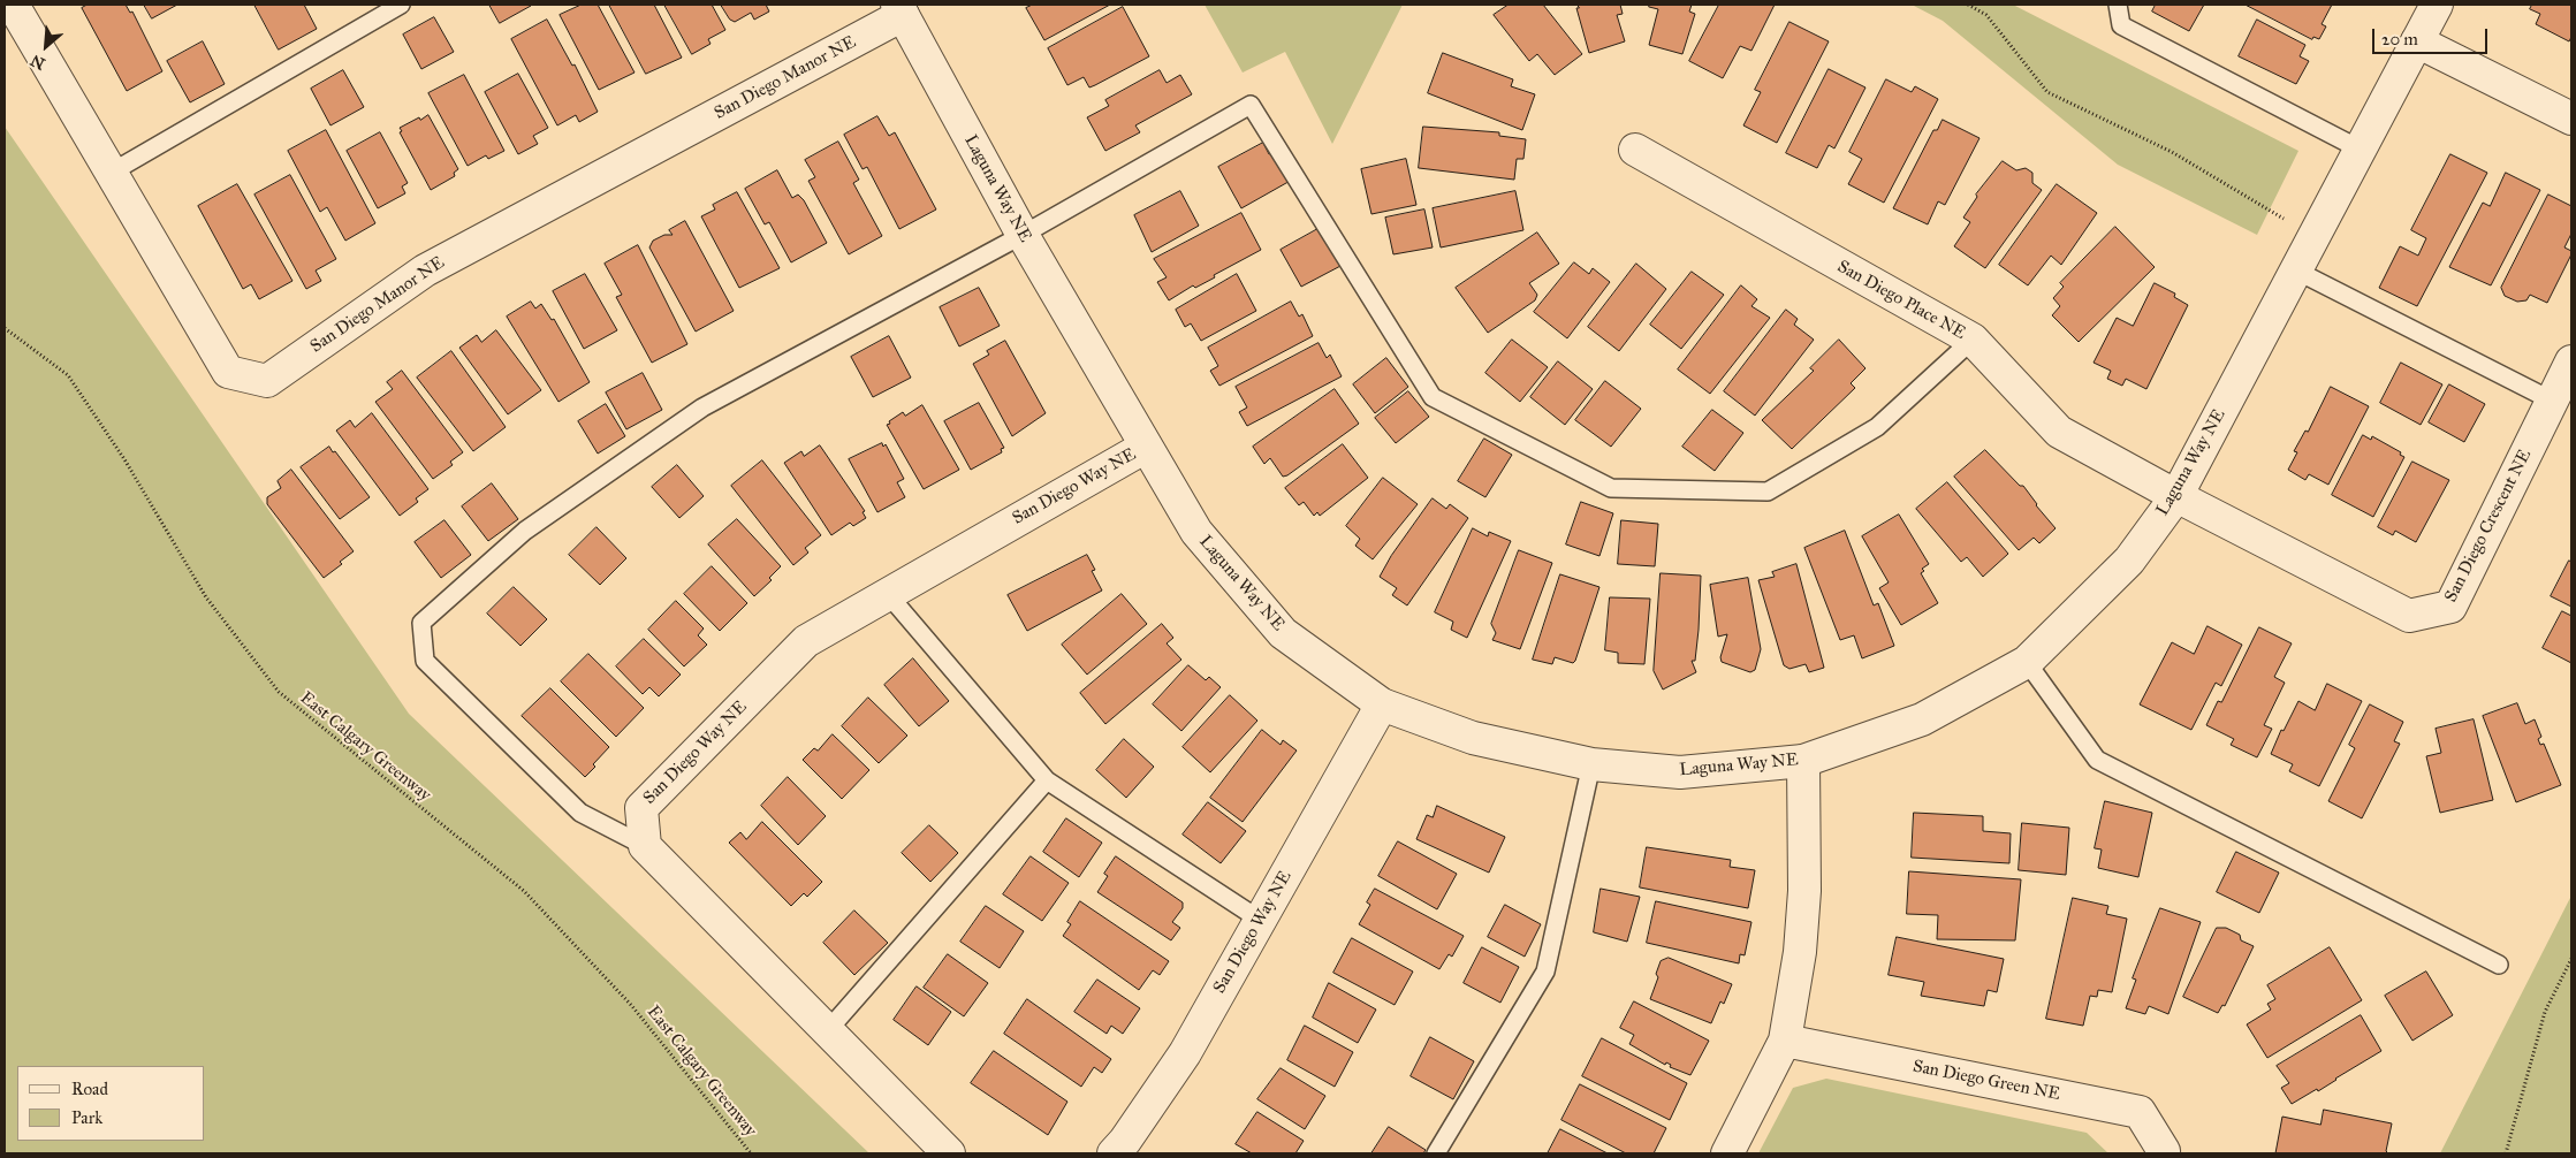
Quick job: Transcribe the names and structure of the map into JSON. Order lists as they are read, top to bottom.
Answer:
{
  "streets": {
    "street": [
      "San Diego Manor NE",
      "Laguna Way NE",
      "San Diego Place NE",
      "San Diego Way NE",
      "San Diego Crescent NE",
      "San Diego Green NE"
    ],
    "path": ["East Calgary Greenway"]
  },
  "crossings": [
    ["San Diego Manor NE", "Laguna Way NE"],
    ["Laguna Way NE", "San Diego Place NE"],
    ["Laguna Way NE", "San Diego Way NE"],
    ["Laguna Way NE", "San Diego Crescent NE"],
    ["San Diego Place NE", "San Diego Crescent NE"]
  ],
  "legend": ["Road", "Park"],
  "scale_bar": "20 m",
  "north": "bottom left"
}
